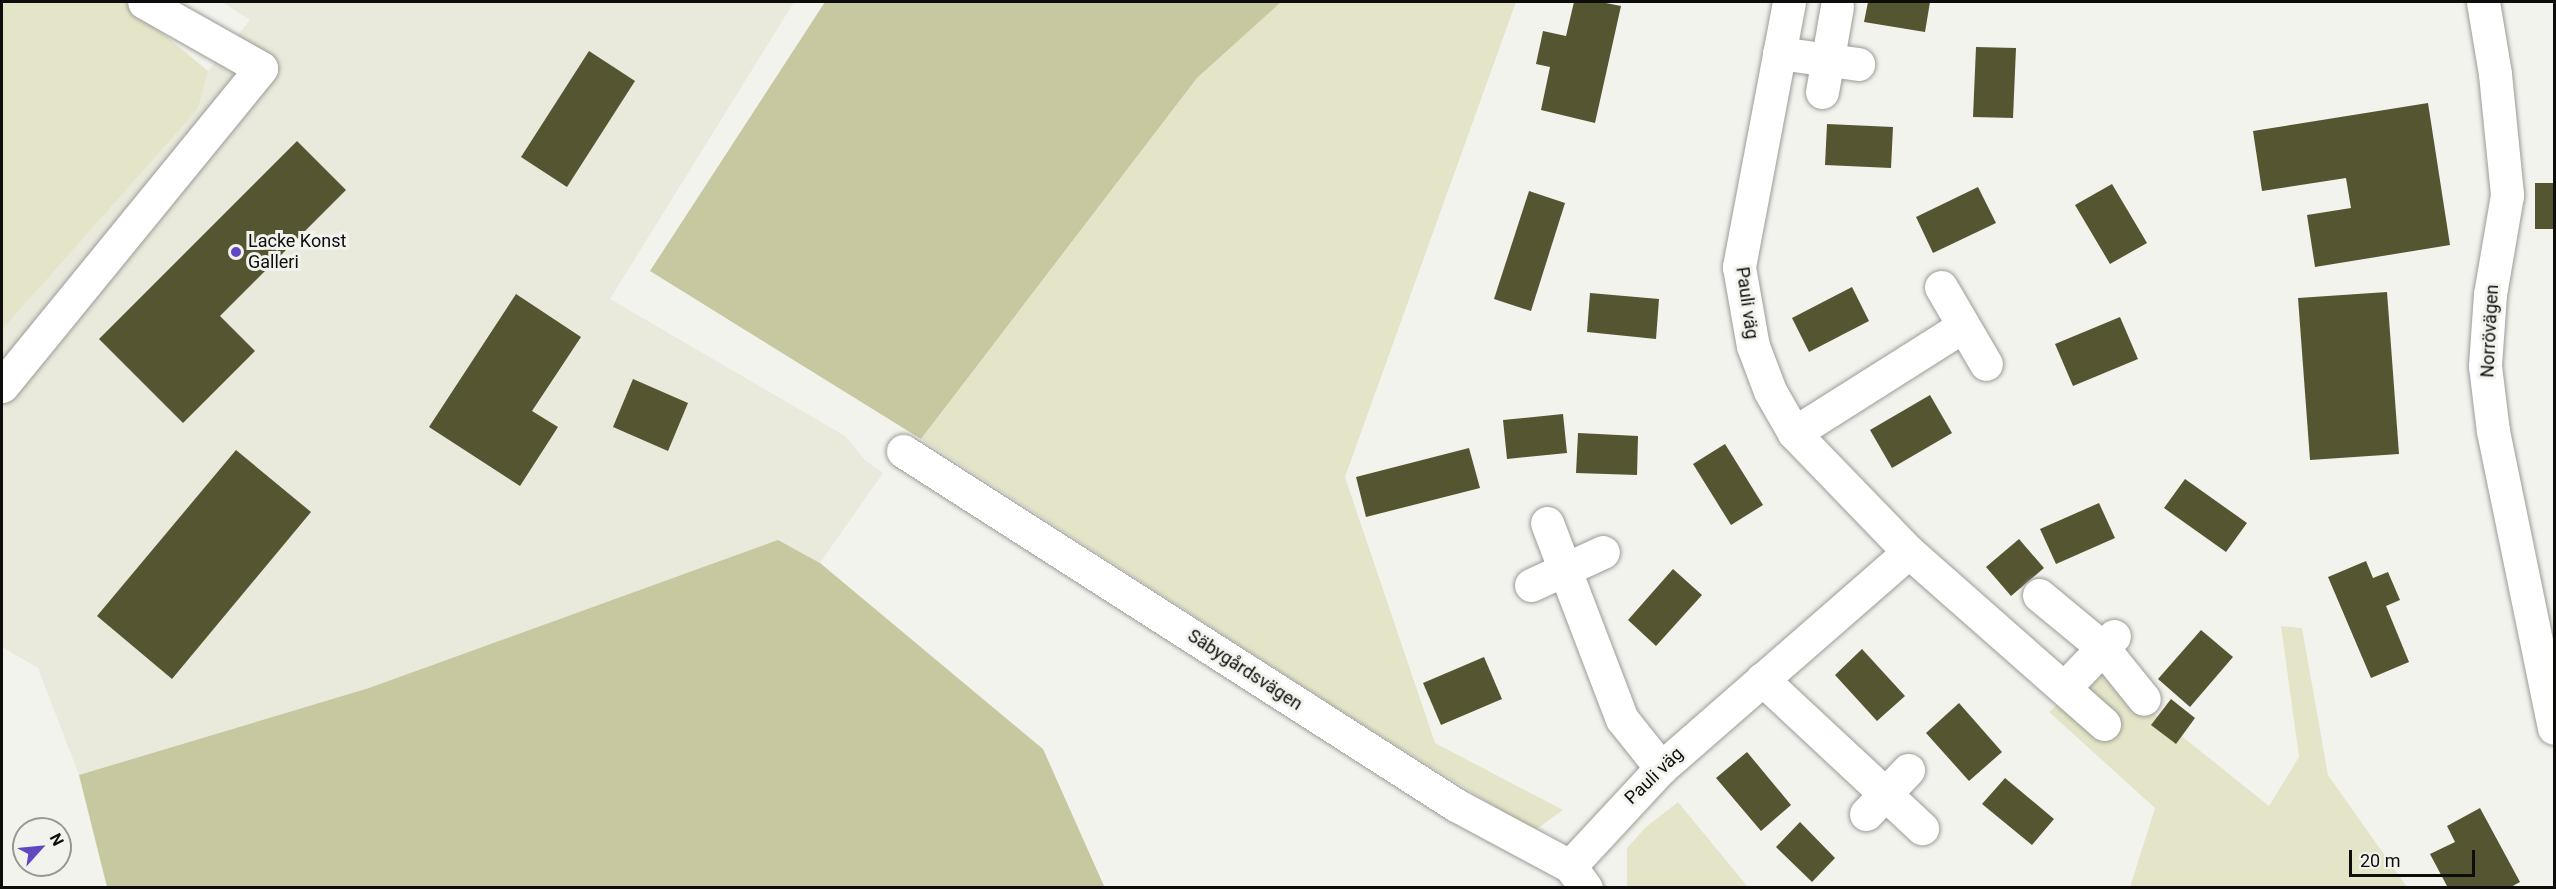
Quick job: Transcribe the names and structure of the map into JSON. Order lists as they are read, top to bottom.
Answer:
{
  "streets": {
    "street": ["Pauli väg", "Norrövägen", "Säbygårdsvägen"]
  },
  "crossings": [
    ["Pauli väg", "Säbygårdsvägen"]
  ],
  "places": ["Lacke Konst Galleri"],
  "scale_bar": "20 m",
  "north": "top right"
}
